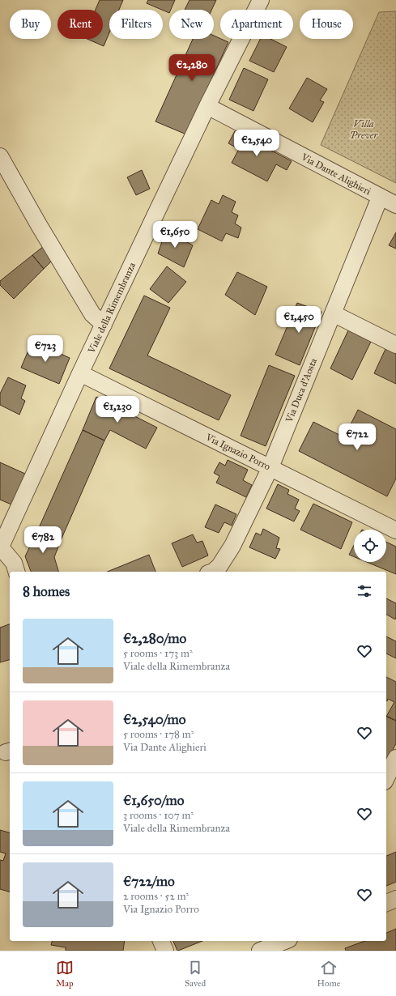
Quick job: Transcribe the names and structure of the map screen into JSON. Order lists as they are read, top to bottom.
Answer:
{
  "streets": {
    "street": [
      "Via Dante Alighieri",
      "Viale della Rimembranza",
      "Via Duca d'Aosta",
      "Via Ignazio Porro"
    ]
  },
  "crossings": [
    ["Via Dante Alighieri", "Viale della Rimembranza"],
    ["Via Dante Alighieri", "Via Duca d'Aosta"],
    ["Viale della Rimembranza", "Via Ignazio Porro"],
    ["Via Duca d'Aosta", "Via Ignazio Porro"]
  ],
  "parks": ["Villa Prever"],
  "page": {
    "chip": [
      "Buy",
      "Rent",
      "Filters",
      "New",
      "Apartment",
      "House"
    ],
    "price": [
      "€2,280",
      "€2,540",
      "€1,650",
      "€1,450",
      "€723",
      "€1,230",
      "€722",
      "€782"
    ],
    "heading": "8 homes",
    "list": [
      {
        "name": "€2,280/mo",
        "note": "5 rooms · 173 m² · Viale della Rimembranza"
      },
      {
        "name": "€2,540/mo",
        "note": "5 rooms · 178 m² · Via Dante Alighieri"
      },
      {
        "name": "€1,650/mo",
        "note": "3 rooms · 107 m² · Viale della Rimembranza"
      },
      {
        "name": "€722/mo",
        "note": "2 rooms · 52 m² · Via Ignazio Porro"
      }
    ],
    "tabs": ["Map", "Saved", "Home"]
  }
}
